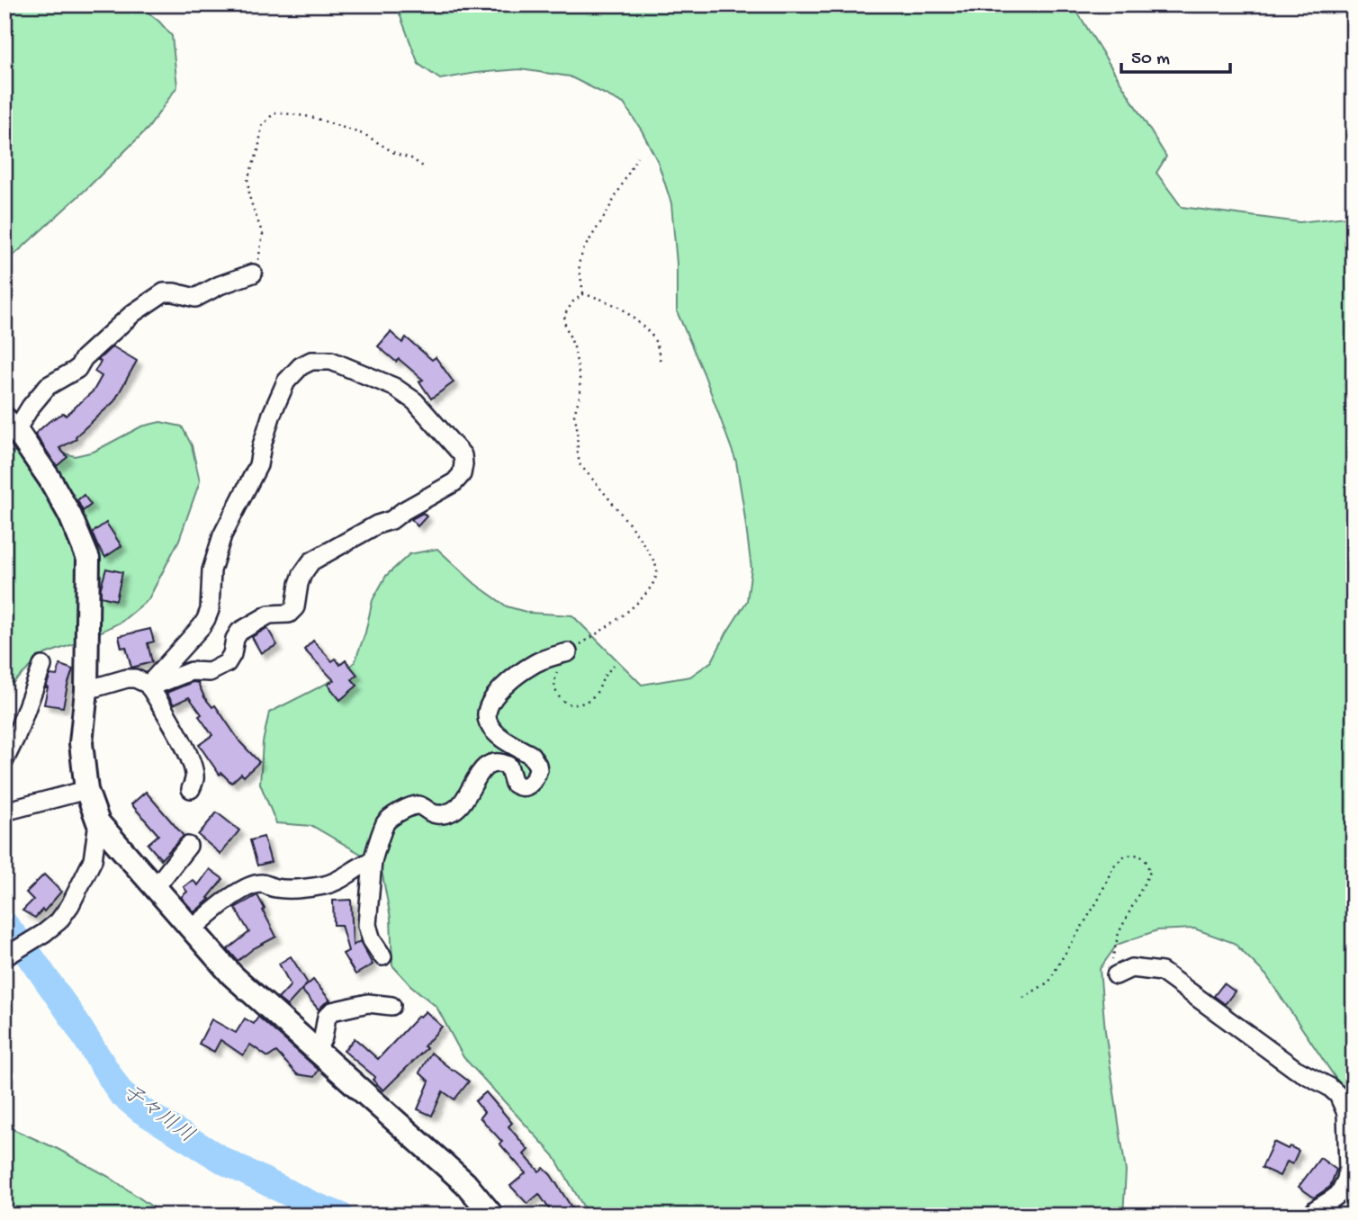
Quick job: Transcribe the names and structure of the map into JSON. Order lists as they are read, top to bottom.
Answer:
{
  "water": ["子々川川"],
  "scale_bar": "50 m"
}
